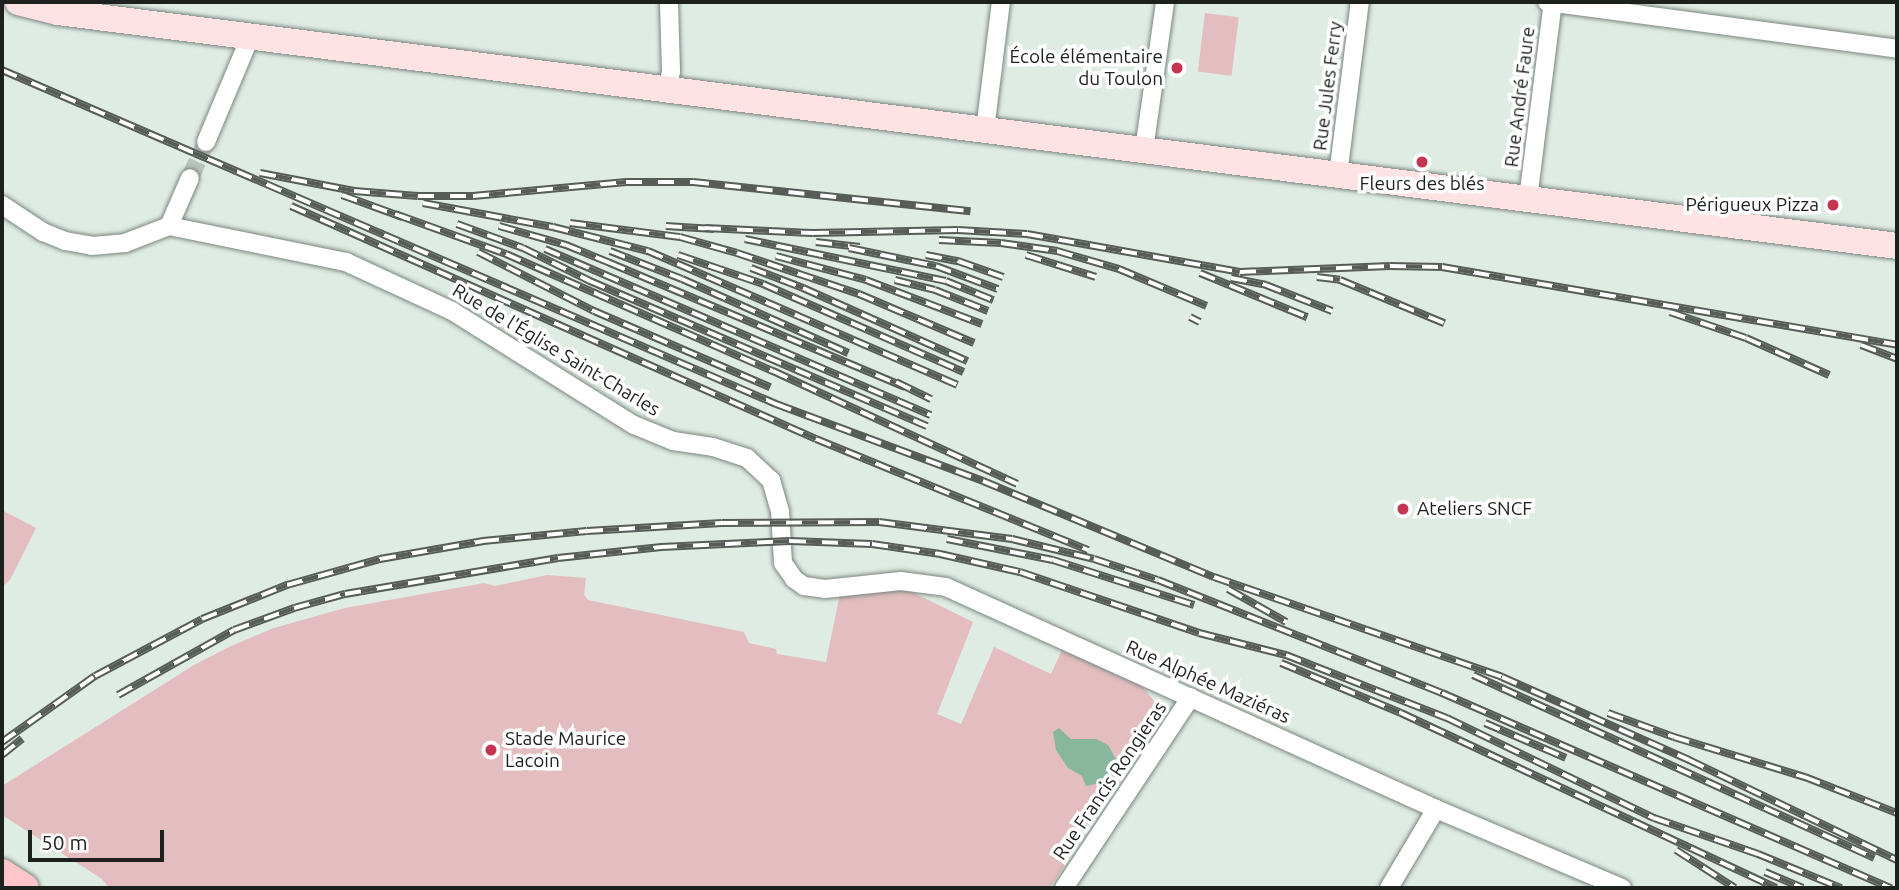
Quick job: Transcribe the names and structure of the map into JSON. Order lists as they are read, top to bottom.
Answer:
{
  "streets": {
    "street": [
      "Rue Jules Ferry",
      "Rue André Faure",
      "Rue de l'Église Saint-Charles",
      "Rue Alphée Maziéras",
      "Rue Francis Rongieras"
    ]
  },
  "crossings": [
    ["Rue de l'Église Saint-Charles", "Rue Alphée Maziéras"],
    ["Rue Alphée Maziéras", "Rue Francis Rongieras"]
  ],
  "places": [
    "École élémentaire du Toulon",
    "Fleurs des blés",
    "Périgueux Pizza",
    "Ateliers SNCF",
    "Stade Maurice Lacoin"
  ],
  "scale_bar": "50 m"
}
